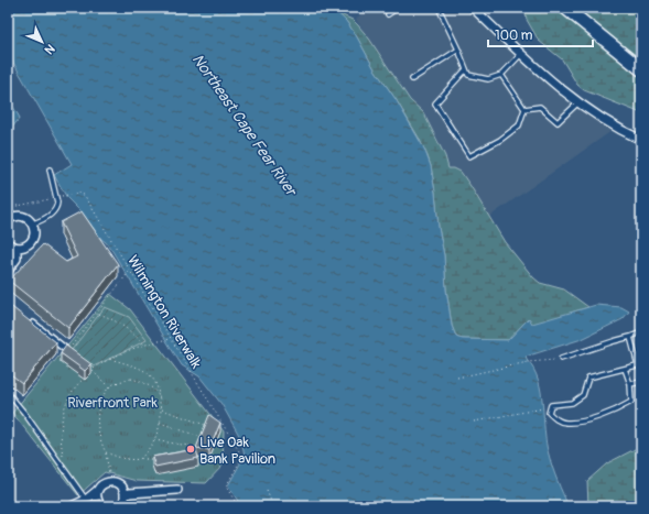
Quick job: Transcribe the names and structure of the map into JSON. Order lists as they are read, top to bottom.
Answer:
{
  "streets": {
    "path": ["Wilmington Riverwalk"]
  },
  "water": ["Northeast Cape Fear River"],
  "parks": ["Riverfront Park"],
  "places": ["Live Oak Bank Pavilion"],
  "scale_bar": "100 m",
  "north": "bottom right"
}
